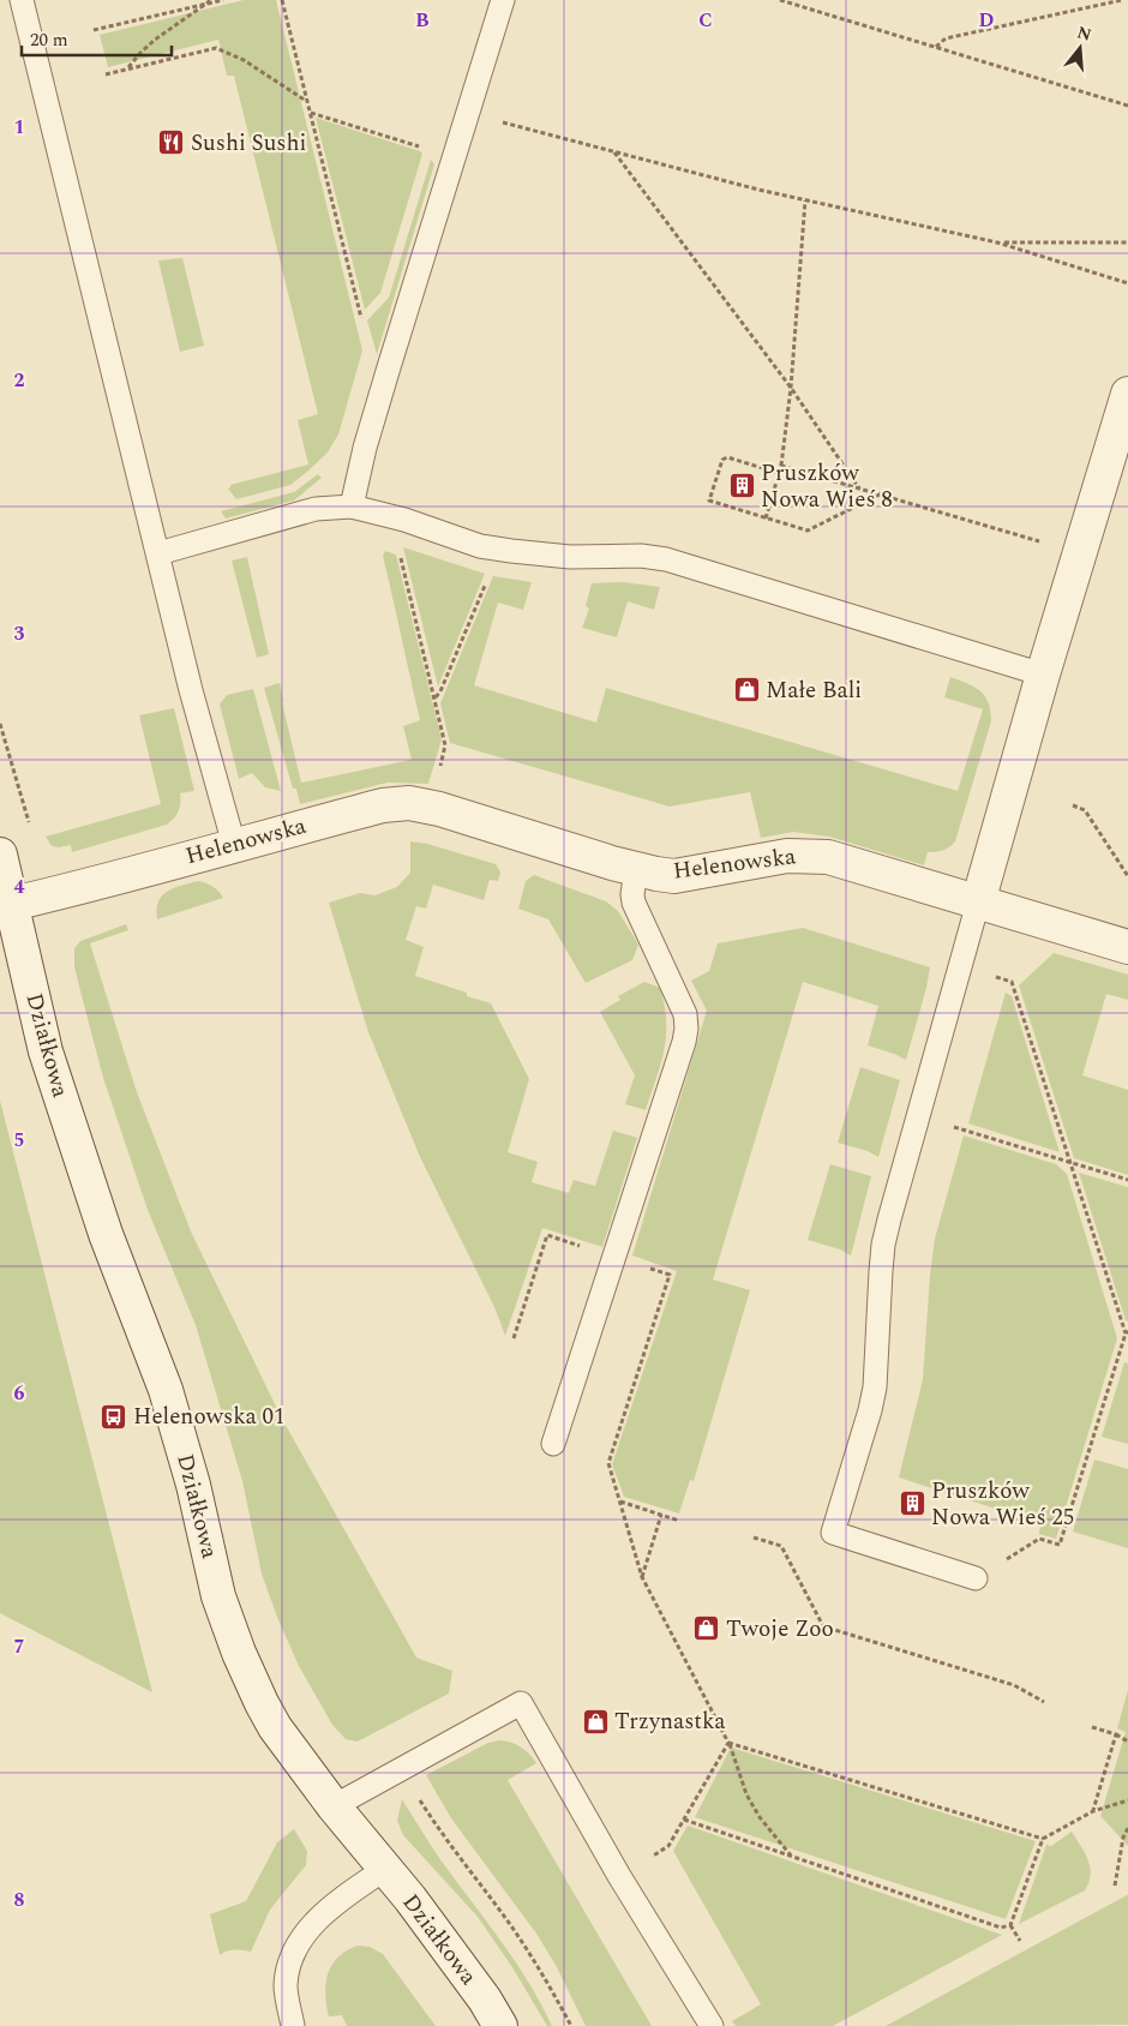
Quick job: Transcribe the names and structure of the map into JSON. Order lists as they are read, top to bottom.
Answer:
{
  "streets": {
    "street": ["Helenowska", "Działkowa"]
  },
  "crossings": [
    ["Helenowska", "Działkowa"]
  ],
  "places": {
    "restaurant": ["Sushi Sushi"],
    "building": ["Pruszków Nowa Wieś 8", "Pruszków Nowa Wieś 25"],
    "shop": ["Małe Bali", "Twoje Zoo", "Trzynastka"],
    "bus stop": ["Helenowska 01"]
  },
  "scale_bar": "20 m",
  "north": "top",
  "grid": {
    "columns": ["B", "C", "D"],
    "rows": [
      "1",
      "2",
      "3",
      "4",
      "5",
      "6",
      "7",
      "8"
    ]
  }
}
